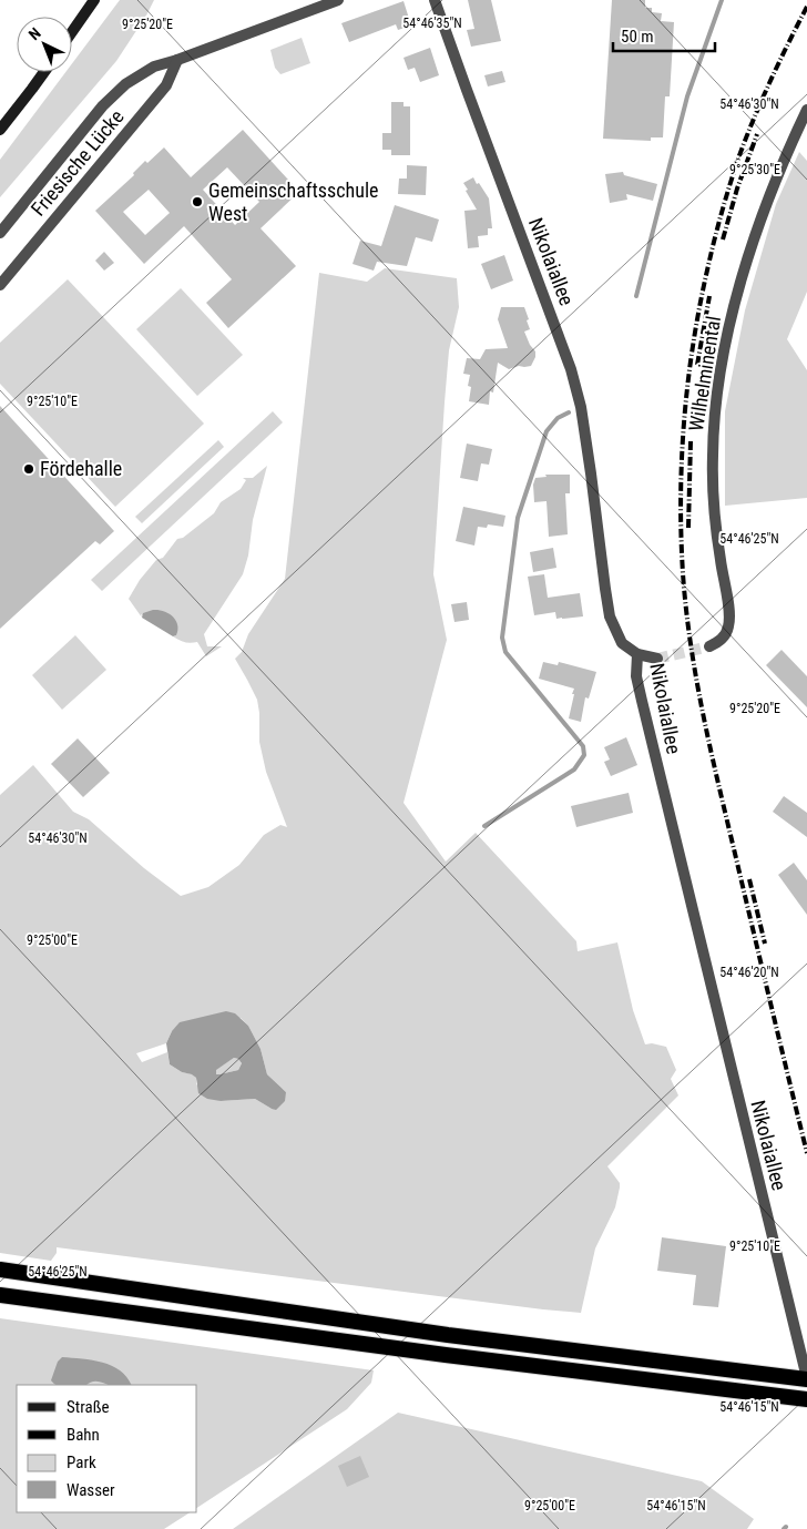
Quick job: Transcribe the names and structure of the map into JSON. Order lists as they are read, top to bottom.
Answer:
{
  "streets": {
    "street": ["Friesische Lücke", "Nikolaiallee", "Wilhelminental"]
  },
  "places": ["Gemeinschaftsschule West", "Fördehalle"],
  "legend": [
    "Straße",
    "Bahn",
    "Park",
    "Wasser"
  ],
  "scale_bar": "50 m",
  "north": "top left",
  "coordinates": [
    "54°46'35\"N",
    "9°25'20\"E",
    "54°46'30\"N",
    "9°25'30\"E",
    "9°25'10\"E",
    "54°46'25\"N",
    "9°25'00\"E",
    "54°46'20\"N",
    "54°46'15\"N"
  ]
}
